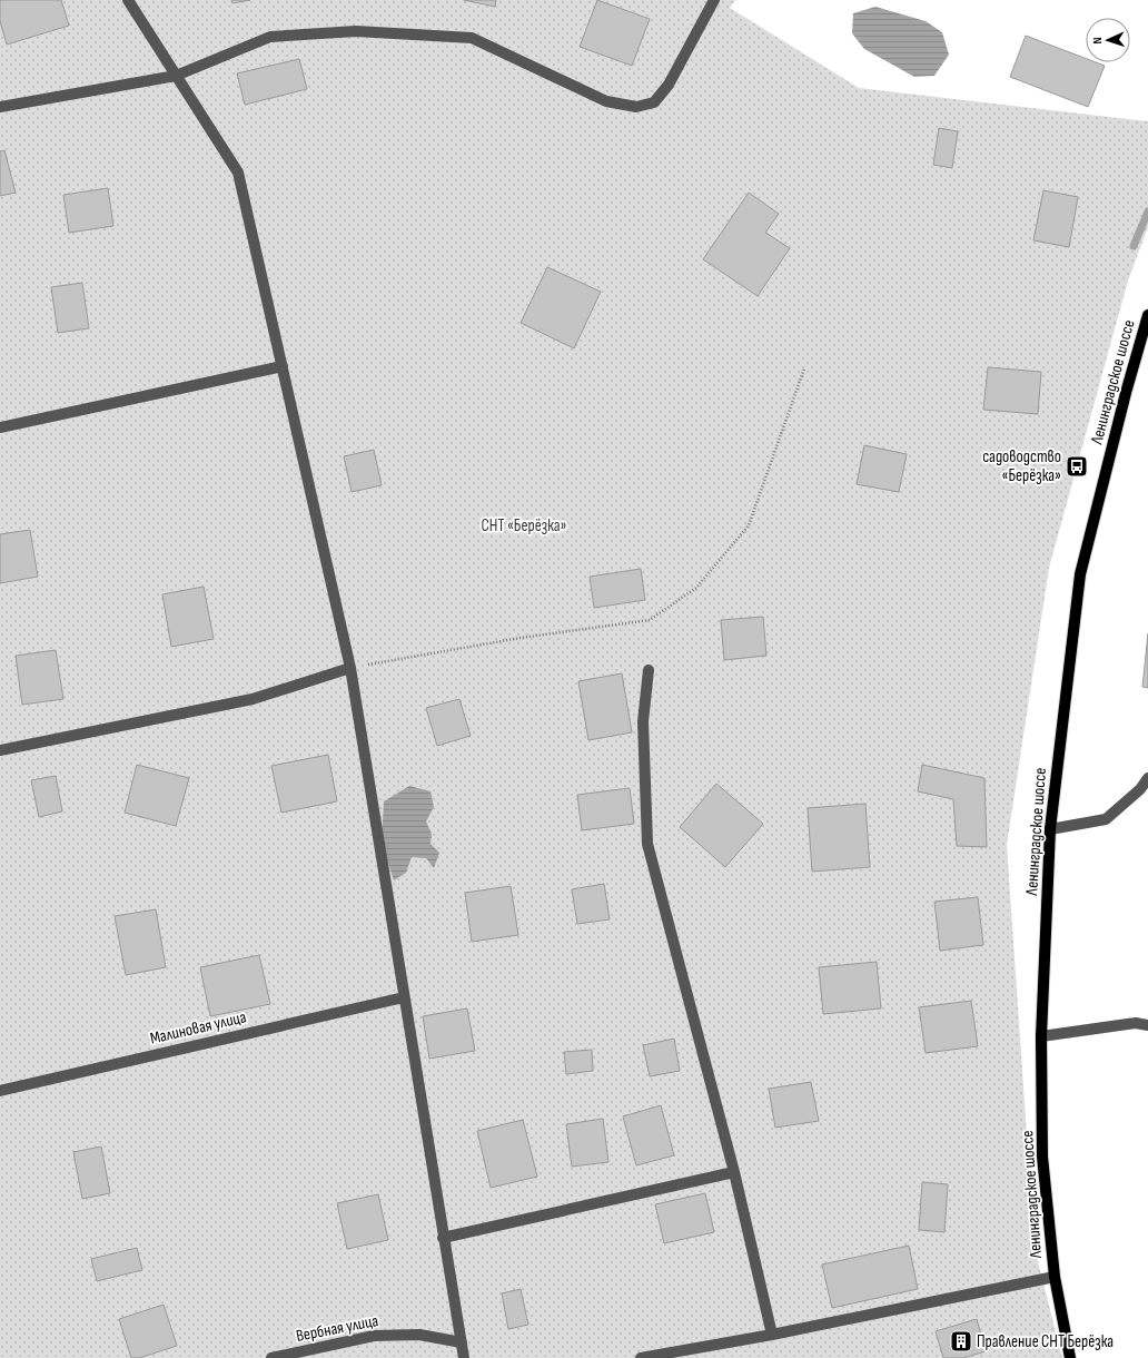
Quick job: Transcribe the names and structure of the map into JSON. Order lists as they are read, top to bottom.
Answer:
{
  "streets": {
    "main road": ["Ленинградское шоссе"],
    "street": ["Малиновая улица", "Вербная улица"]
  },
  "parks": ["СНТ «Берёзка»"],
  "places": {
    "bus stop": ["садоводство «Берёзка»"],
    "building": ["Правление СНТ Берёзка"]
  },
  "north": "left"
}
